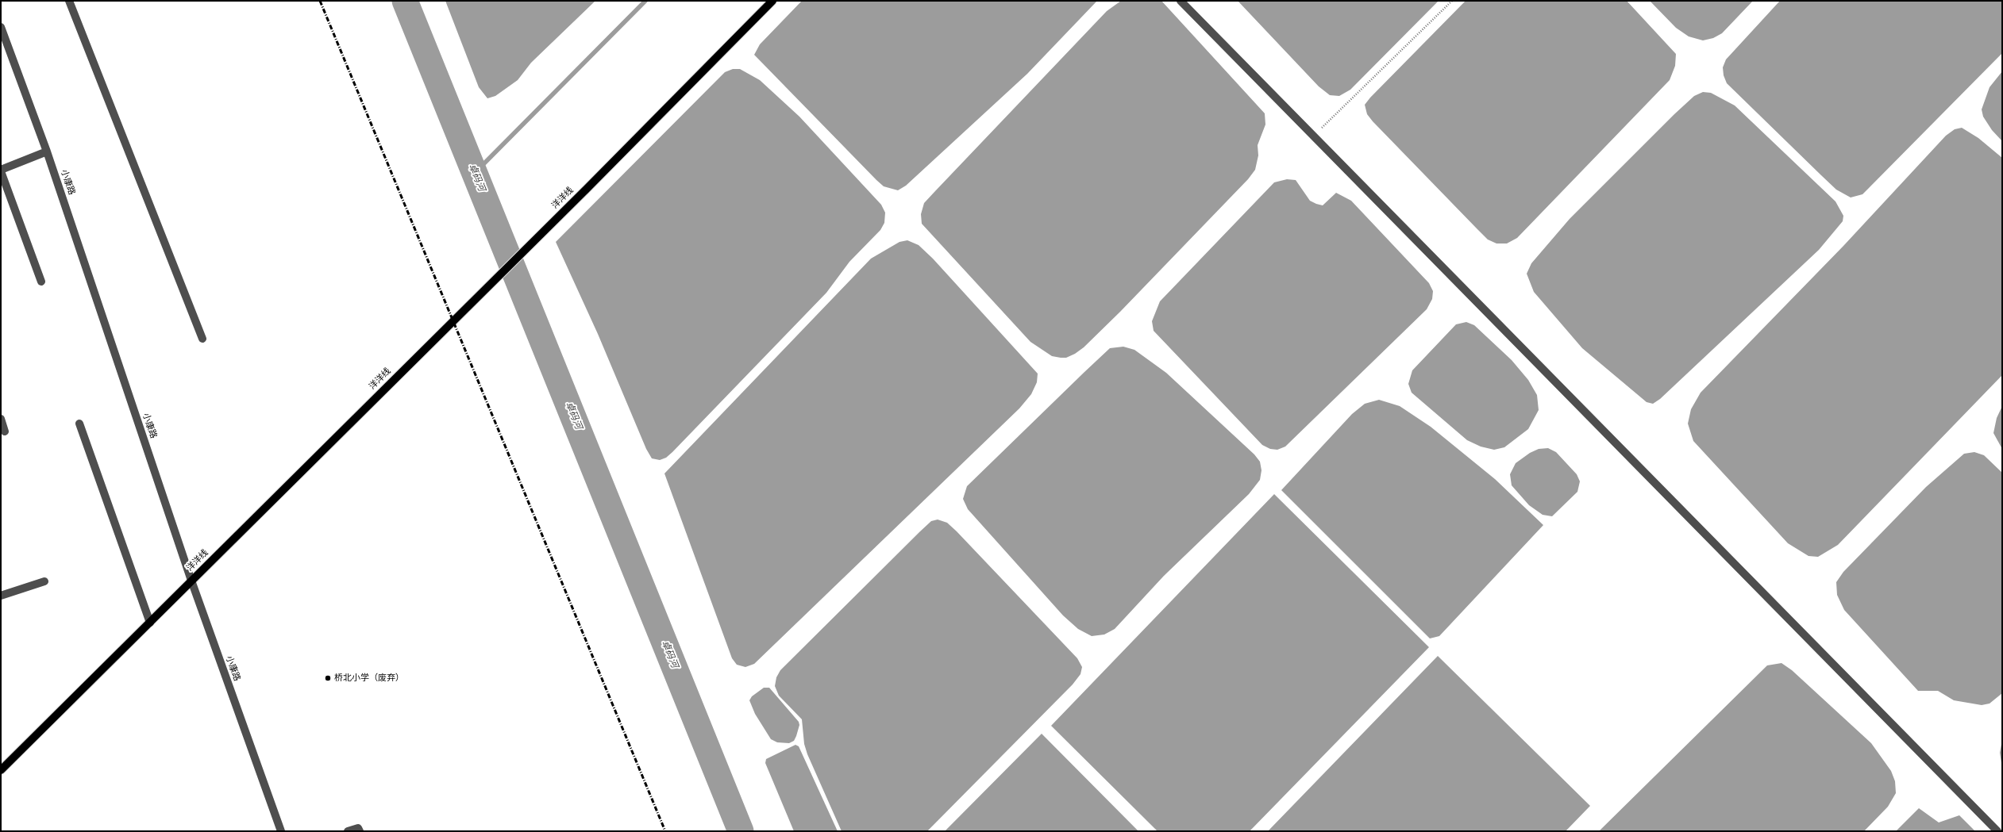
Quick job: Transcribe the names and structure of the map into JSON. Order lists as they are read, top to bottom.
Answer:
{
  "streets": {
    "main road": ["洋洋线"],
    "street": ["小康路"]
  },
  "crossings": [
    ["小康路", "洋洋线"]
  ],
  "water": ["卓码河"],
  "places": ["桥北小学（废弃）"]
}
